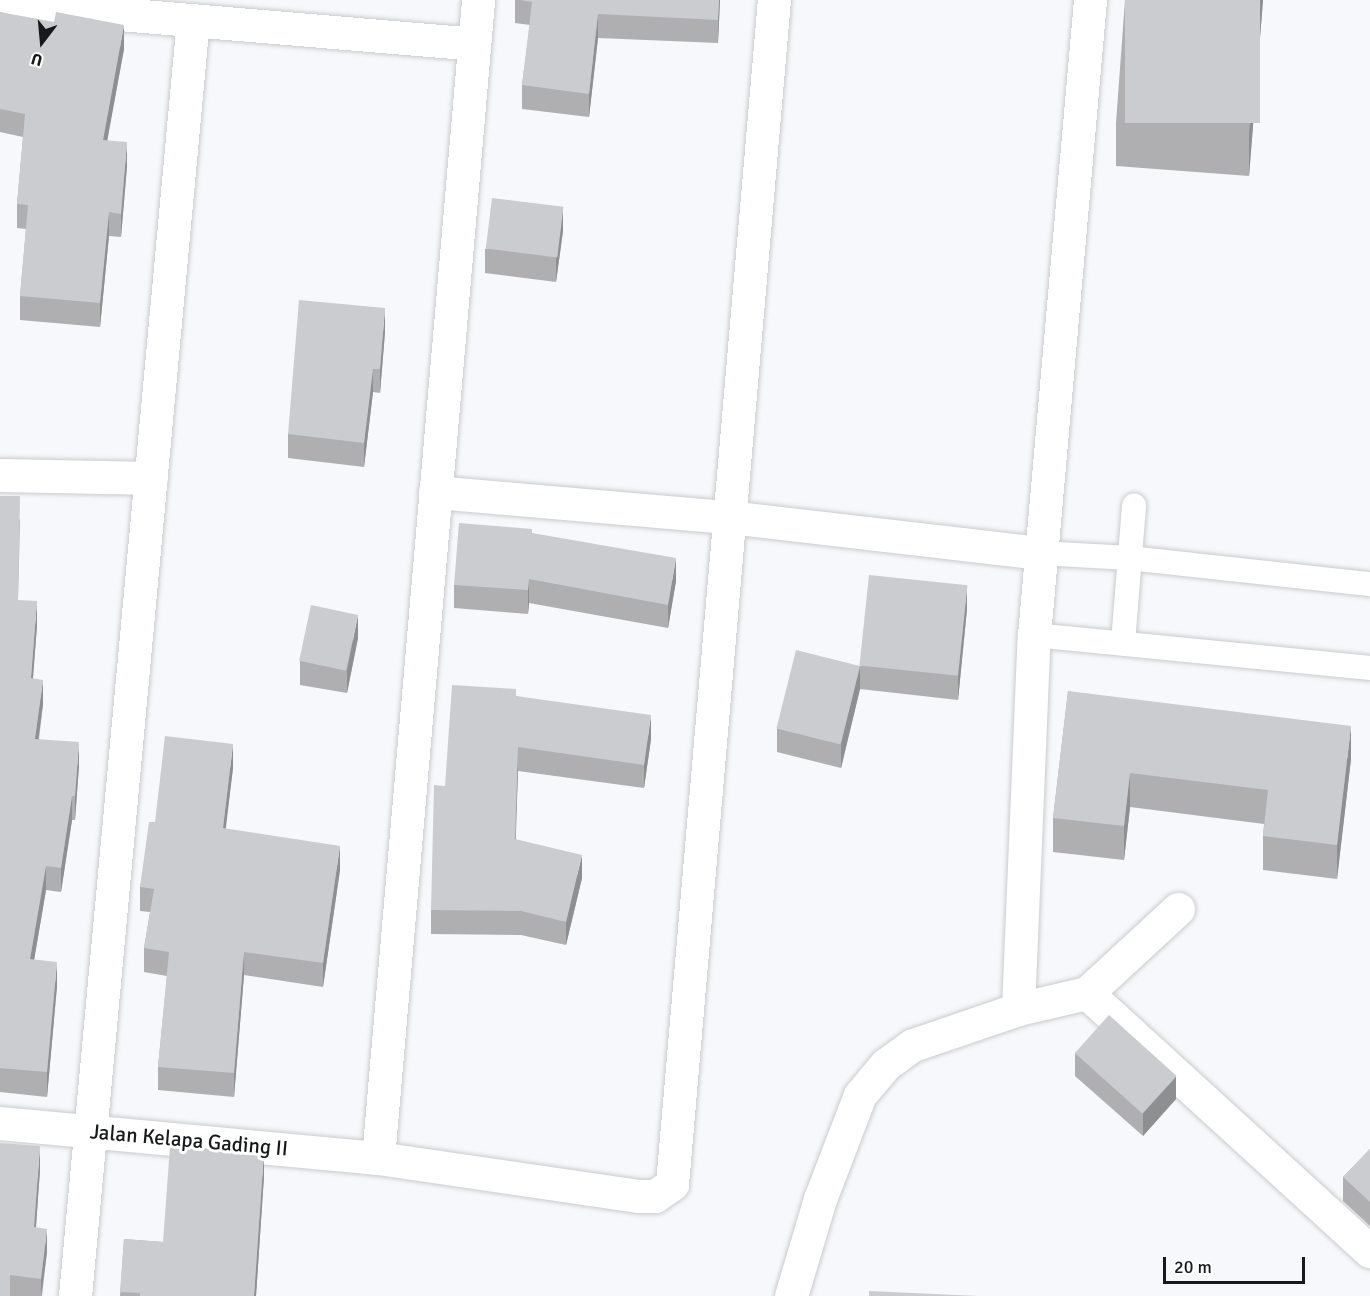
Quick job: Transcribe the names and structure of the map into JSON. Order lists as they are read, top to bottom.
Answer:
{
  "streets": {
    "street": ["Jalan Kelapa Gading II"]
  },
  "scale_bar": "20 m",
  "north": "bottom"
}
